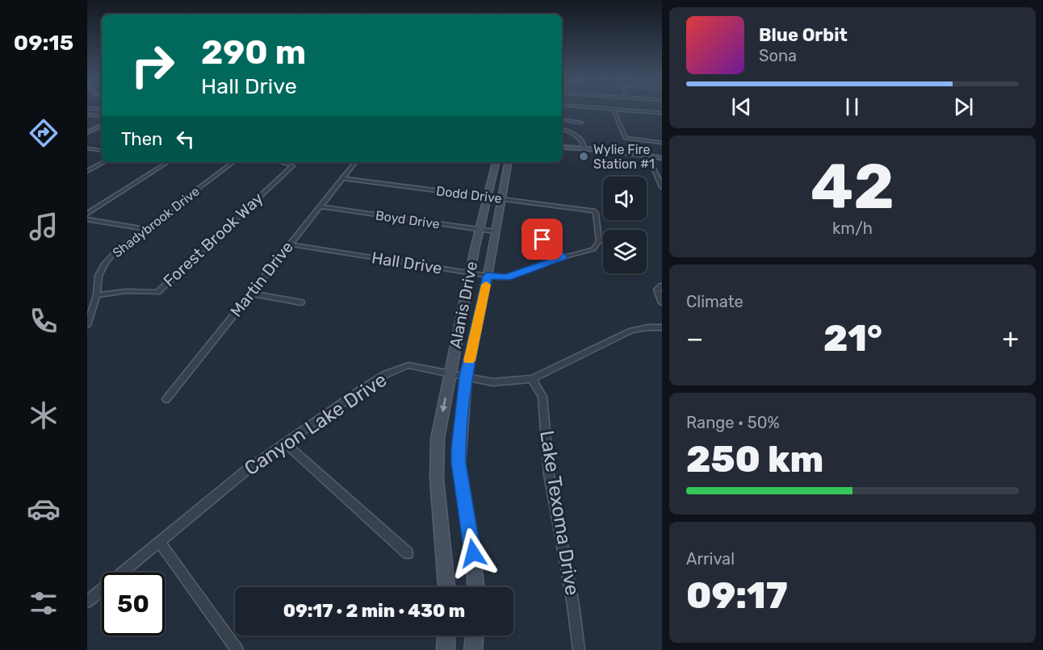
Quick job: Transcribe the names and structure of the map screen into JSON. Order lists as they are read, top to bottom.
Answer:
{
  "streets": {
    "main road": ["Alanis Drive"],
    "street": [
      "Dodd Drive",
      "Boyd Drive",
      "Shadybrook Drive",
      "Forest Brook Way",
      "Hall Drive",
      "Martin Drive",
      "Canyon Lake Drive",
      "Lake Texoma Drive"
    ]
  },
  "crossings": [
    ["Dodd Drive", "Hall Drive"],
    ["Dodd Drive", "Martin Drive"],
    ["Dodd Drive", "Alanis Drive"],
    ["Boyd Drive", "Martin Drive"],
    ["Boyd Drive", "Alanis Drive"],
    ["Shadybrook Drive", "Forest Brook Way"],
    ["Hall Drive", "Martin Drive"],
    ["Hall Drive", "Alanis Drive"],
    ["Alanis Drive", "Canyon Lake Drive"],
    ["Canyon Lake Drive", "Lake Texoma Drive"]
  ],
  "places": ["Wylie Fire Station #1"],
  "page": {
    "tabs": "09:15",
    "turn": ["290 m", "Hall Drive"],
    "song": ["Blue Orbit", "Sona"],
    "then": "Then",
    "tile": [
      ["42", "km/h"],
      "Climate",
      ["Range · 50%", "250 km"],
      ["Arrival", "09:17"]
    ],
    "heat": ["−", "21°", "+"],
    "limit": "50",
    "trip": "09:17 · 2 min · 430 m"
  }
}
